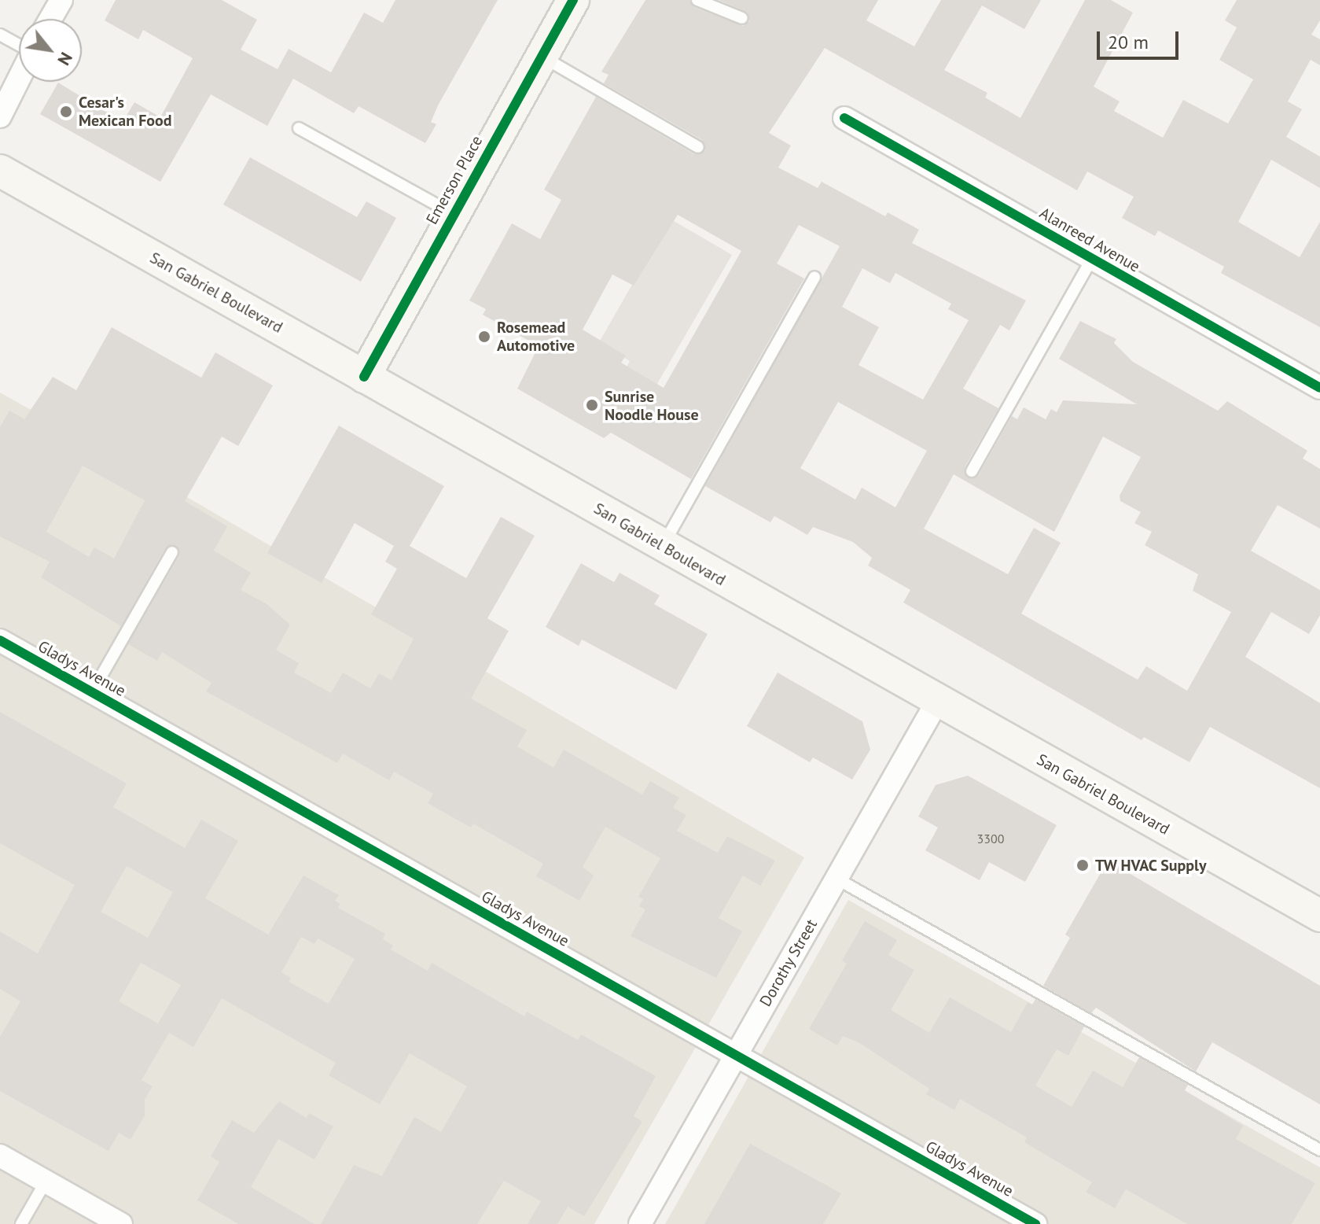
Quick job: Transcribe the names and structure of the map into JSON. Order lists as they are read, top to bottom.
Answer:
{
  "streets": {
    "main road": ["Emerson Place", "San Gabriel Boulevard"],
    "street": ["Alanreed Avenue", "Gladys Avenue", "Dorothy Street"]
  },
  "crossings": [
    ["Emerson Place", "San Gabriel Boulevard"],
    ["San Gabriel Boulevard", "Dorothy Street"],
    ["Gladys Avenue", "Dorothy Street"]
  ],
  "places": [
    "Cesar's Mexican Food",
    "Rosemead Automotive",
    "Sunrise Noodle House",
    "TW HVAC Supply"
  ],
  "house_numbers": ["3300"],
  "scale_bar": "20 m",
  "north": "bottom right"
}
